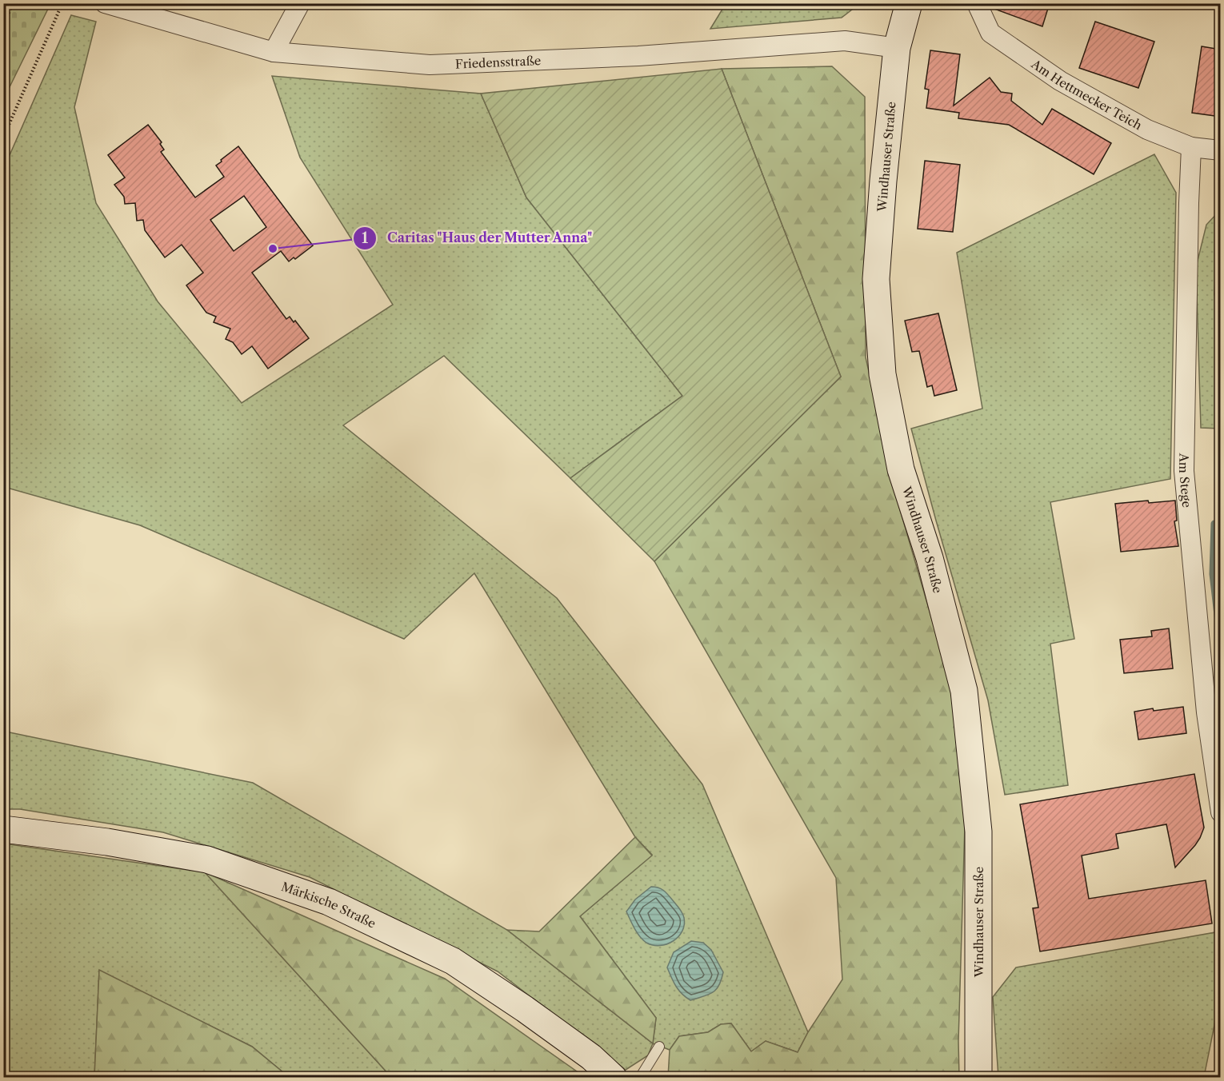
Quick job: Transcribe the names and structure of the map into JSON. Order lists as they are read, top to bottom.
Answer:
{
  "streets": {
    "main road": ["Windhauser Straße", "Märkische Straße"],
    "street": ["Friedensstraße", "Am Hettmecker Teich", "Am Stege"]
  },
  "crossings": [
    ["Friedensstraße", "Windhauser Straße"],
    ["Am Hettmecker Teich", "Am Stege"]
  ],
  "places": ["Caritas \"Haus der Mutter Anna\""]
}
